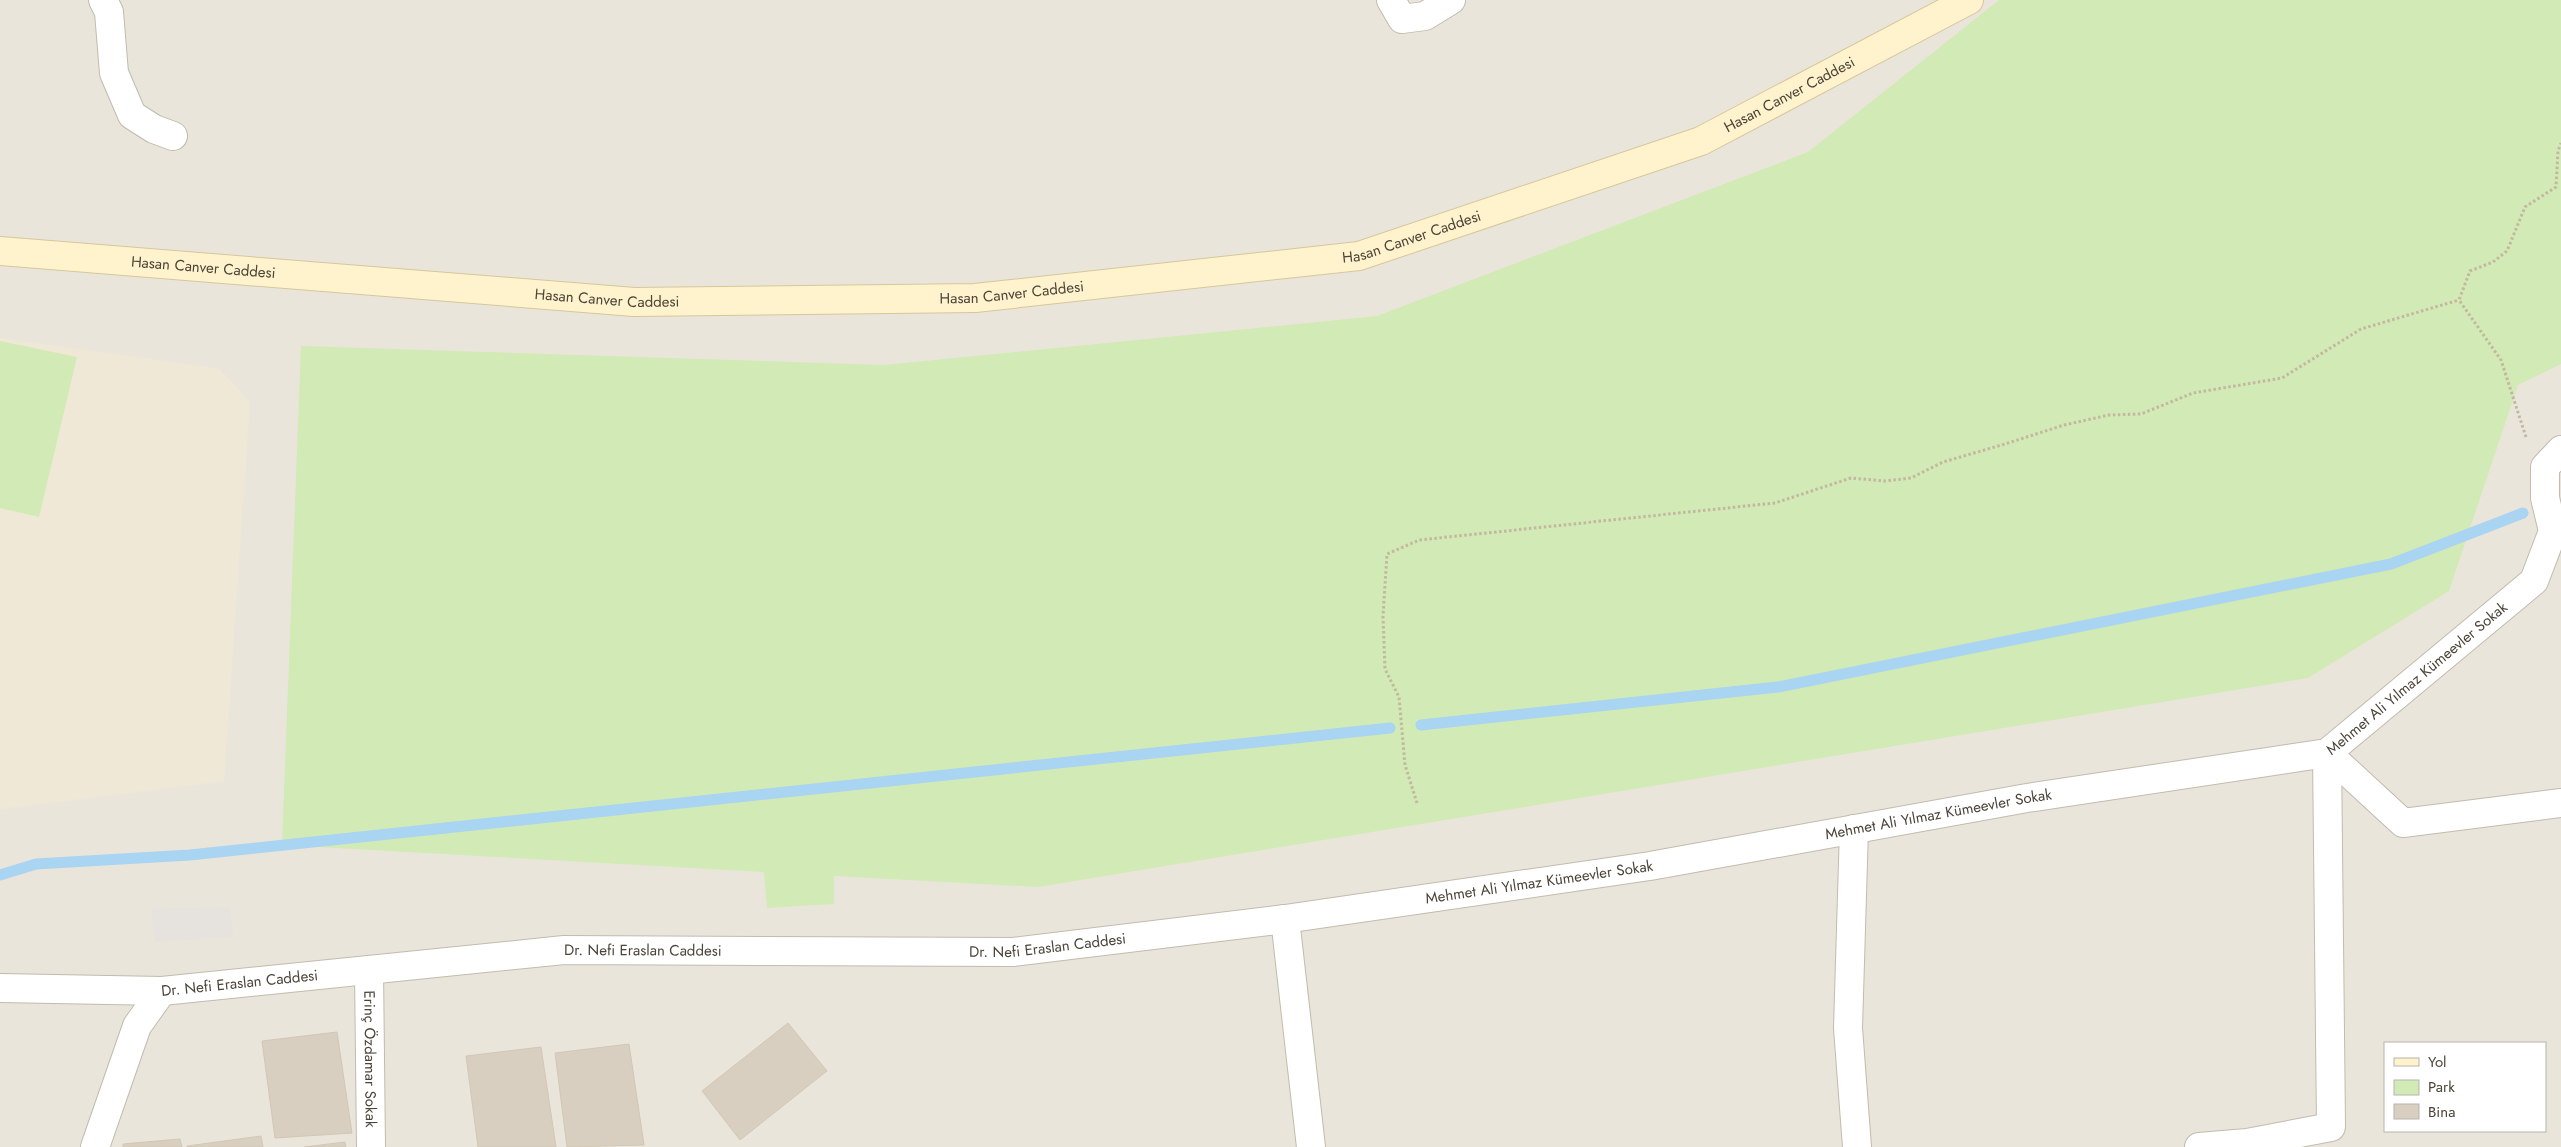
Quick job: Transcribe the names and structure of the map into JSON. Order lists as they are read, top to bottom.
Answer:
{
  "streets": {
    "street": [
      "Hasan Canver Caddesi",
      "Mehmet Ali Yılmaz Kümeevler Sokak",
      "Dr. Nefi Eraslan Caddesi",
      "Erinç Özdamar Sokak"
    ]
  },
  "crossings": [
    ["Mehmet Ali Yılmaz Kümeevler Sokak", "Dr. Nefi Eraslan Caddesi"],
    ["Dr. Nefi Eraslan Caddesi", "Erinç Özdamar Sokak"]
  ],
  "legend": ["Yol", "Park", "Bina"]
}
